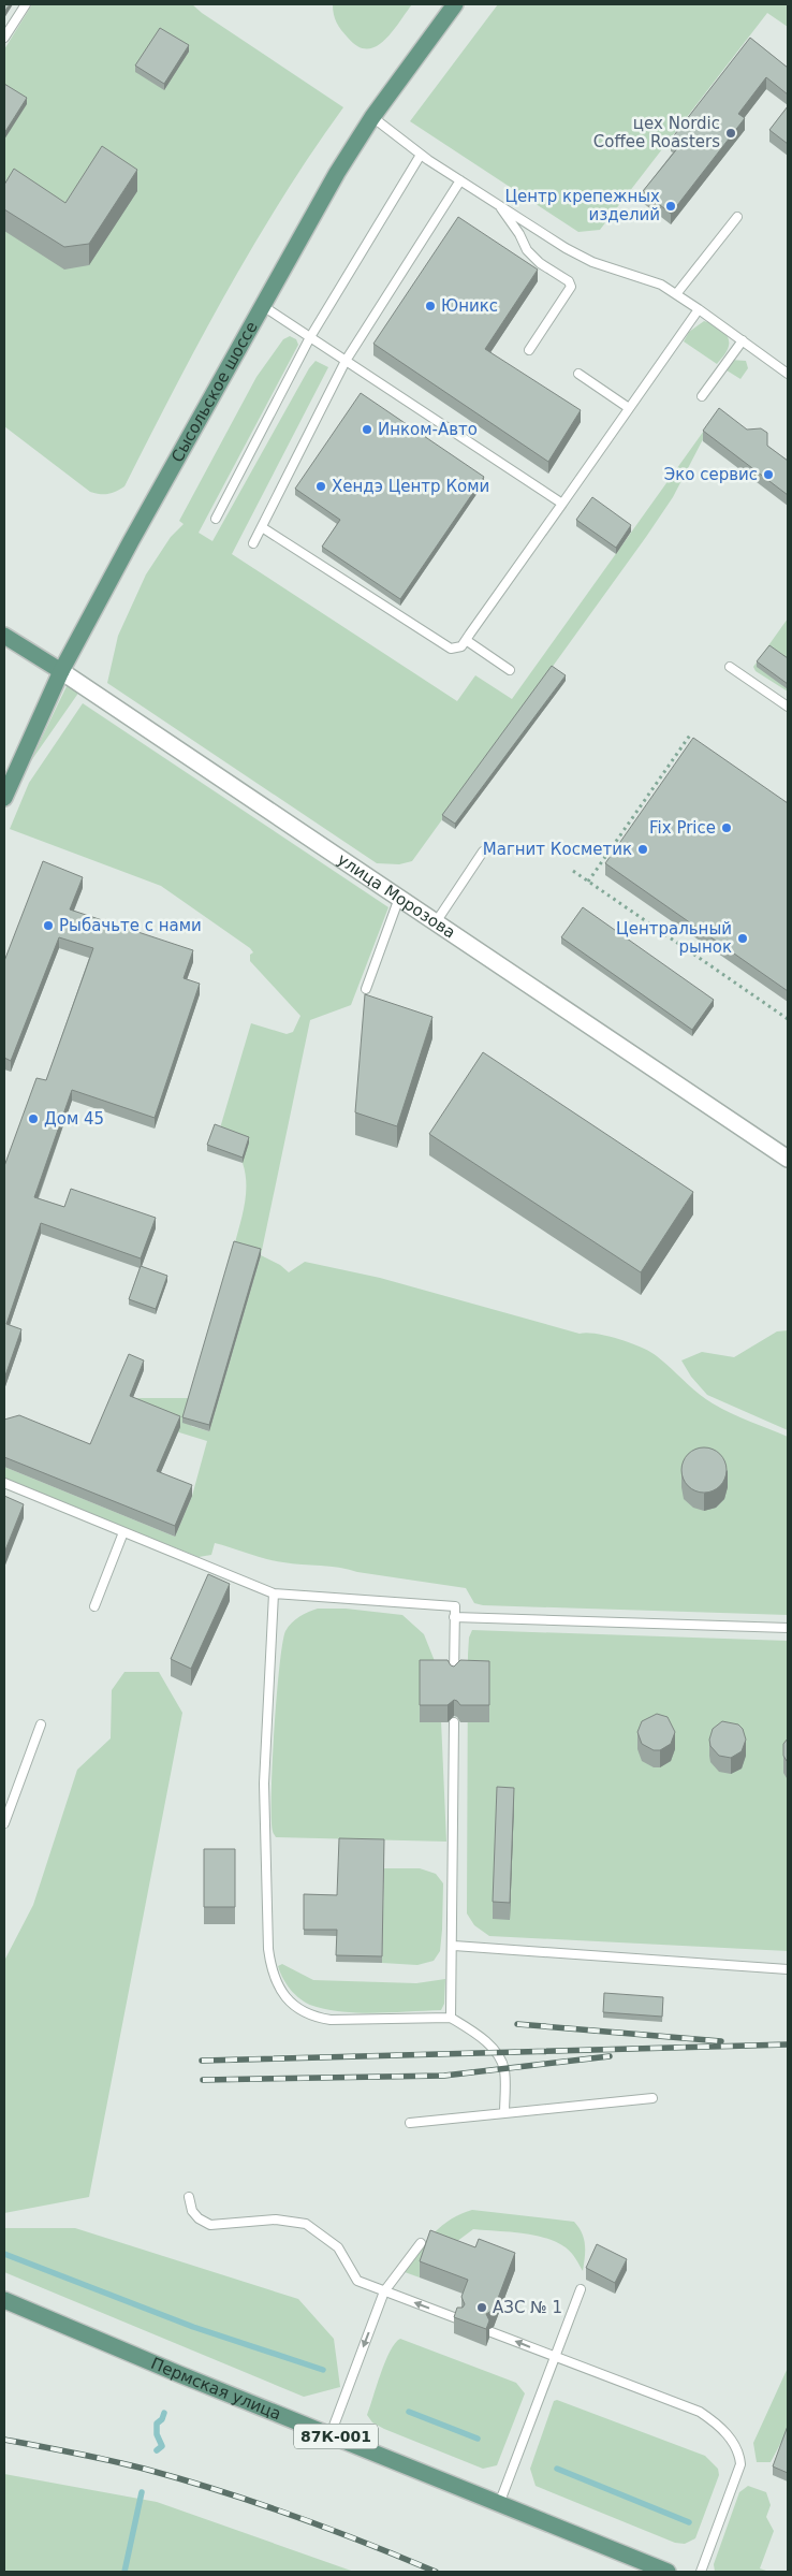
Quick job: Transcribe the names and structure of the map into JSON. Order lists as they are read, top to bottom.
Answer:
{
  "streets": {
    "main road": [
      "Сысольское шоссе",
      "улица Морозова",
      "Пермская улица",
      "87К-001"
    ]
  },
  "crossings": [
    ["Сысольское шоссе", "улица Морозова"]
  ],
  "places": [
    "цех Nordic Coffee Roasters",
    "Центр крепежных изделий",
    "Юникс",
    "Инком-Авто",
    "Эко сервис",
    "Хендэ Центр Коми",
    "Fix Price",
    "Магнит Косметик",
    "Рыбачьте с нами",
    "Центральный рынок",
    "Дом 45",
    "АЗС № 1"
  ]
}
